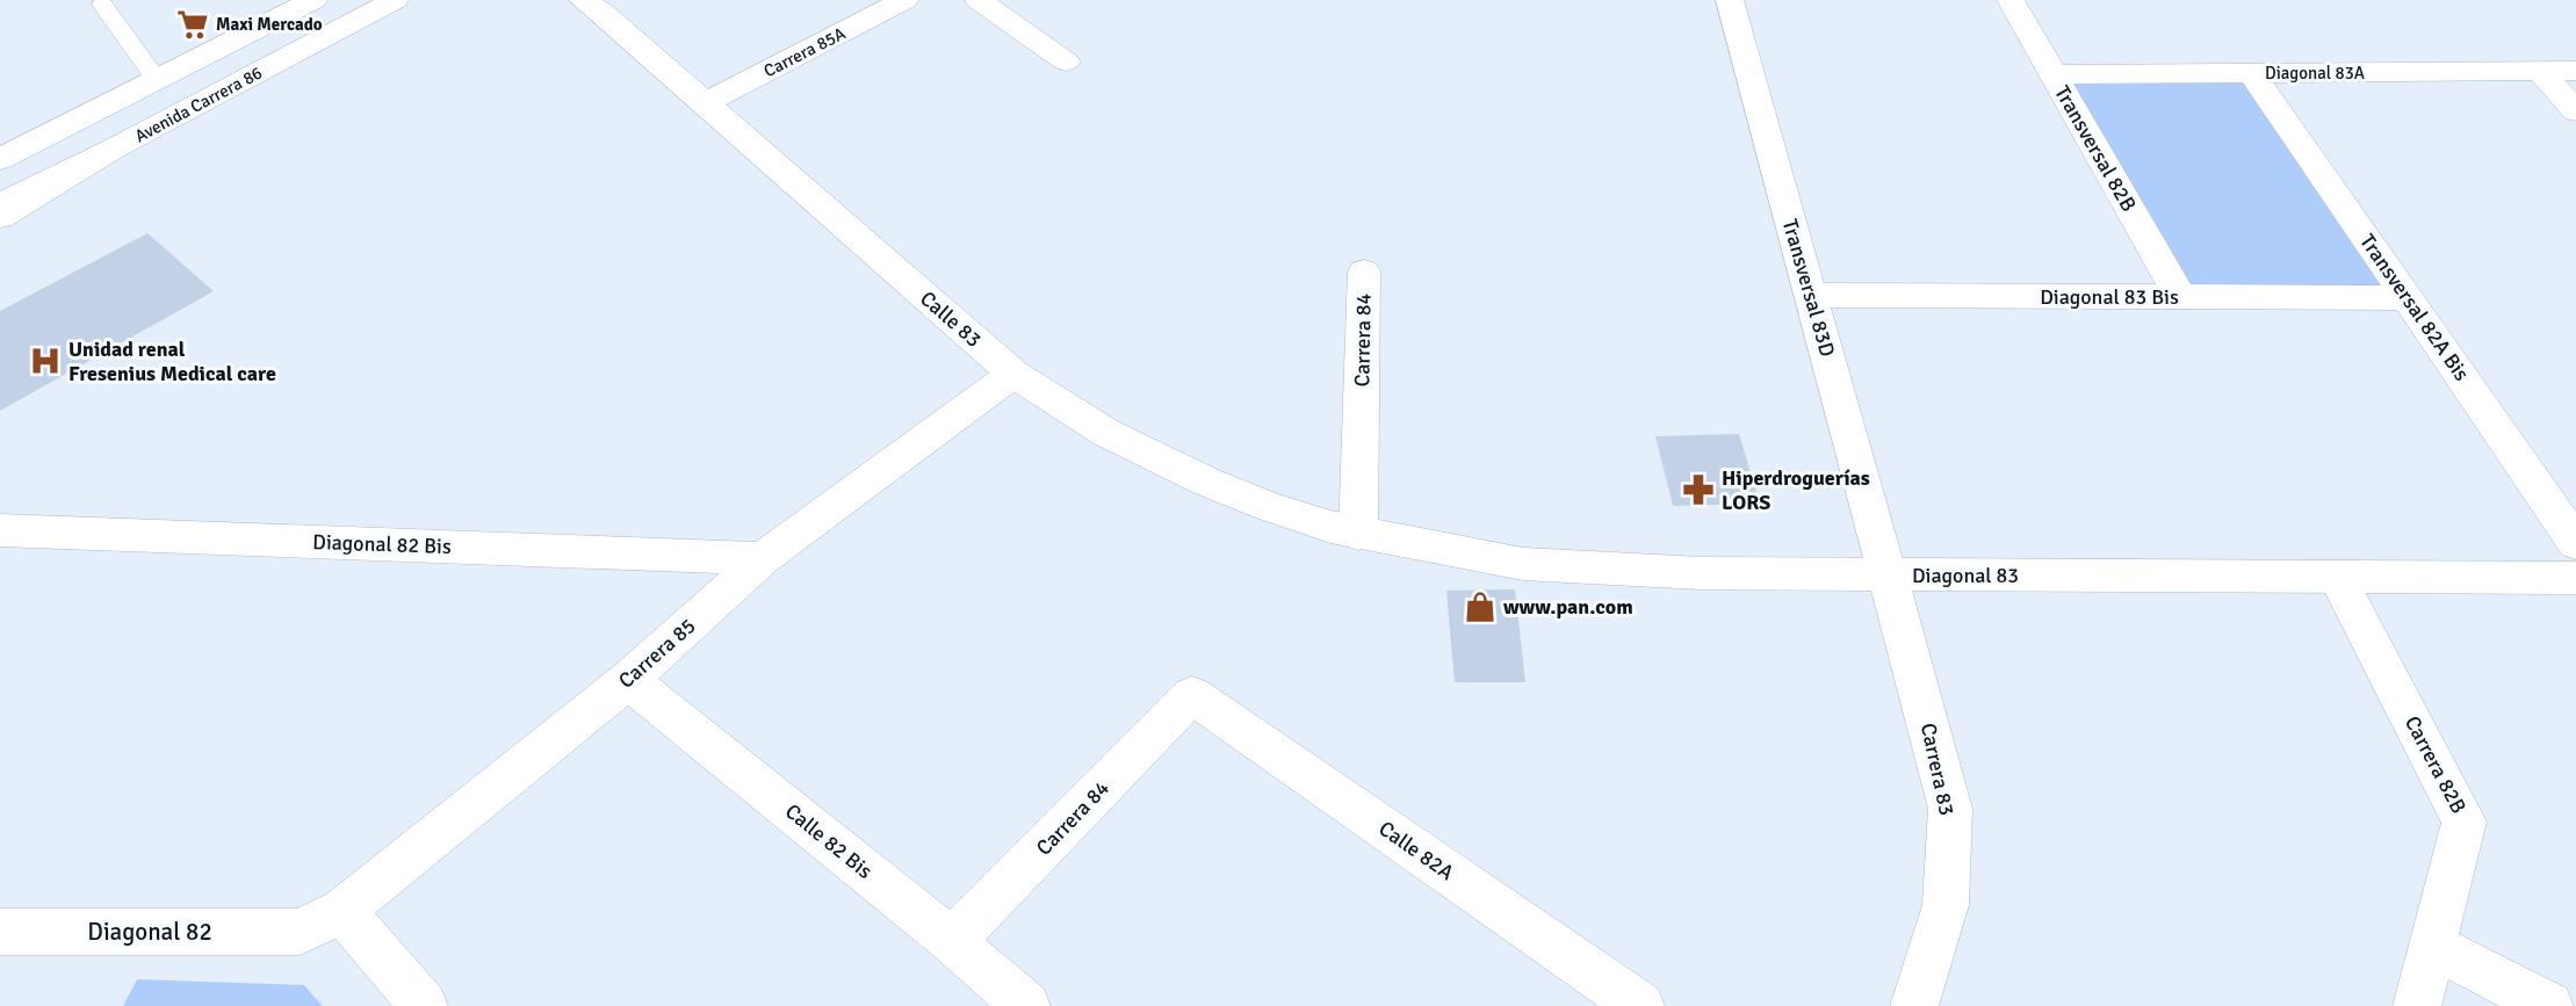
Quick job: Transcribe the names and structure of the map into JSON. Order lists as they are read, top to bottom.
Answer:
{
  "streets": {
    "main road": [
      "Carrera 85A",
      "Diagonal 83A",
      "Avenida Carrera 86",
      "Transversal 82B",
      "Transversal 83D",
      "Diagonal 83 Bis",
      "Transversal 82A Bis",
      "Calle 83",
      "Carrera 84",
      "Diagonal 82 Bis",
      "Diagonal 83",
      "Carrera 85",
      "Carrera 82B",
      "Carrera 83",
      "Calle 82 Bis",
      "Calle 82A",
      "Diagonal 82"
    ]
  },
  "crossings": [
    ["Carrera 85A", "Calle 83"],
    ["Diagonal 83A", "Transversal 82B"],
    ["Diagonal 83A", "Transversal 82A Bis"],
    ["Transversal 82B", "Diagonal 83 Bis"],
    ["Transversal 83D", "Diagonal 83 Bis"],
    ["Transversal 83D", "Diagonal 83"],
    ["Transversal 83D", "Carrera 83"],
    ["Diagonal 83 Bis", "Transversal 82A Bis"],
    ["Calle 83", "Carrera 84"],
    ["Calle 83", "Diagonal 83"],
    ["Calle 83", "Carrera 85"],
    ["Carrera 84", "Diagonal 83"],
    ["Carrera 84", "Calle 82 Bis"],
    ["Carrera 84", "Calle 82A"],
    ["Diagonal 82 Bis", "Carrera 85"],
    ["Diagonal 83", "Carrera 82B"],
    ["Diagonal 83", "Carrera 83"],
    ["Carrera 85", "Calle 82 Bis"],
    ["Carrera 85", "Diagonal 82"]
  ],
  "places": {
    "supermarket": ["Maxi Mercado"],
    "hospital": ["Unidad renal Fresenius Medical care"],
    "pharmacy": ["Hiperdroguerías LORS"],
    "shop": ["www.pan.com"]
  }
}
